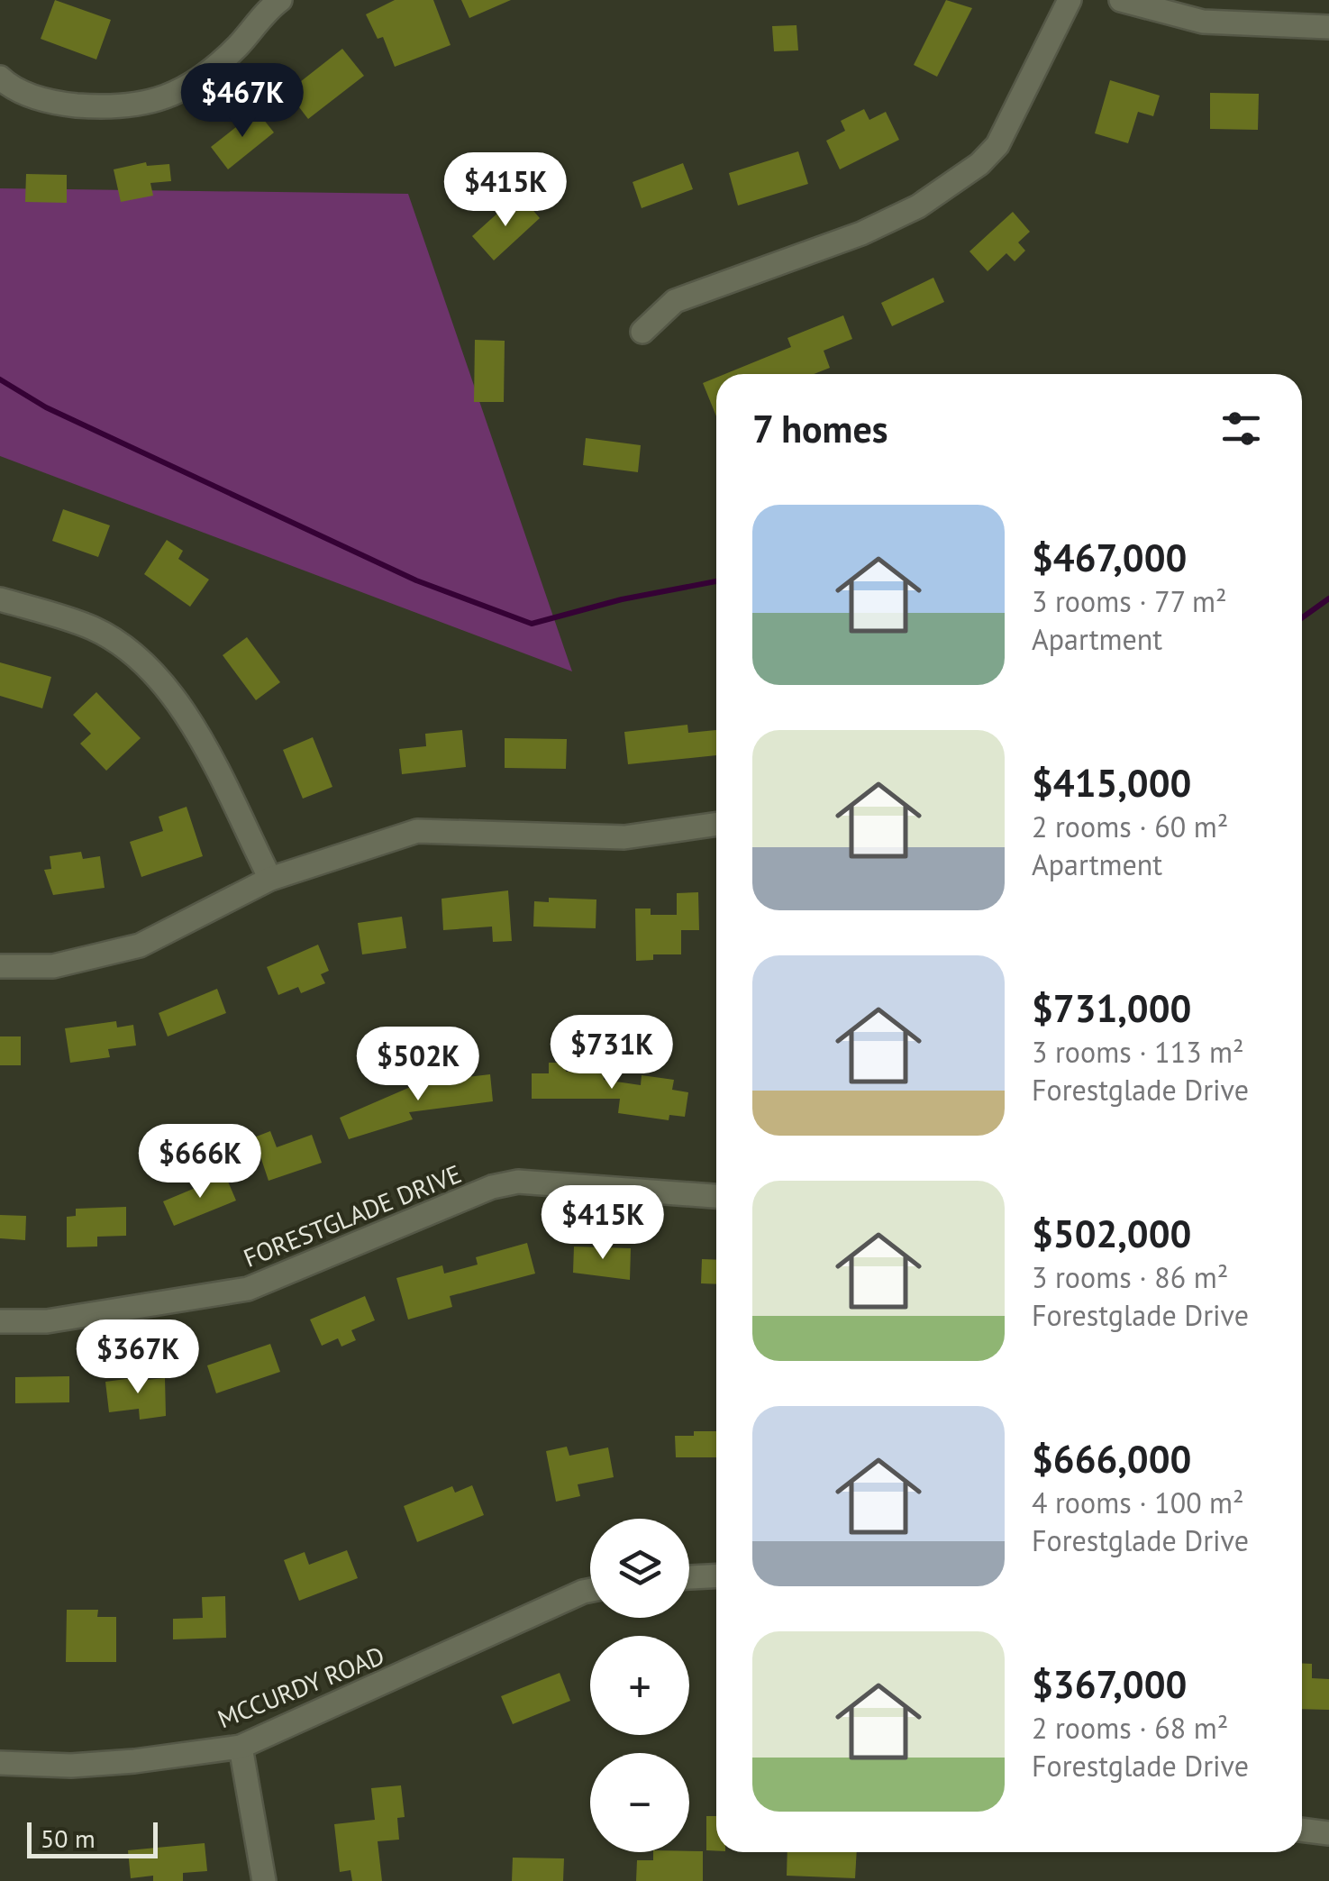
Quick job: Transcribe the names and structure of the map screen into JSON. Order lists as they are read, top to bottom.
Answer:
{
  "streets": {
    "street": ["FORESTGLADE DRIVE", "MCCURDY ROAD"]
  },
  "scale_bar": "50 m",
  "page": {
    "price": [
      "$467K",
      "$415K",
      "$731K",
      "$502K",
      "$666K",
      "$415K",
      "$367K"
    ],
    "heading": "7 homes",
    "list": [
      {
        "name": "$467,000",
        "note": "3 rooms · 77 m² · Apartment"
      },
      {
        "name": "$415,000",
        "note": "2 rooms · 60 m² · Apartment"
      },
      {
        "name": "$731,000",
        "note": "3 rooms · 113 m² · Forestglade Drive"
      },
      {
        "name": "$502,000",
        "note": "3 rooms · 86 m² · Forestglade Drive"
      },
      {
        "name": "$666,000",
        "note": "4 rooms · 100 m² · Forestglade Drive"
      },
      {
        "name": "$367,000",
        "note": "2 rooms · 68 m² · Forestglade Drive"
      }
    ],
    "map_buttons": ["+", "−"],
    "scale": "50 m"
  }
}
